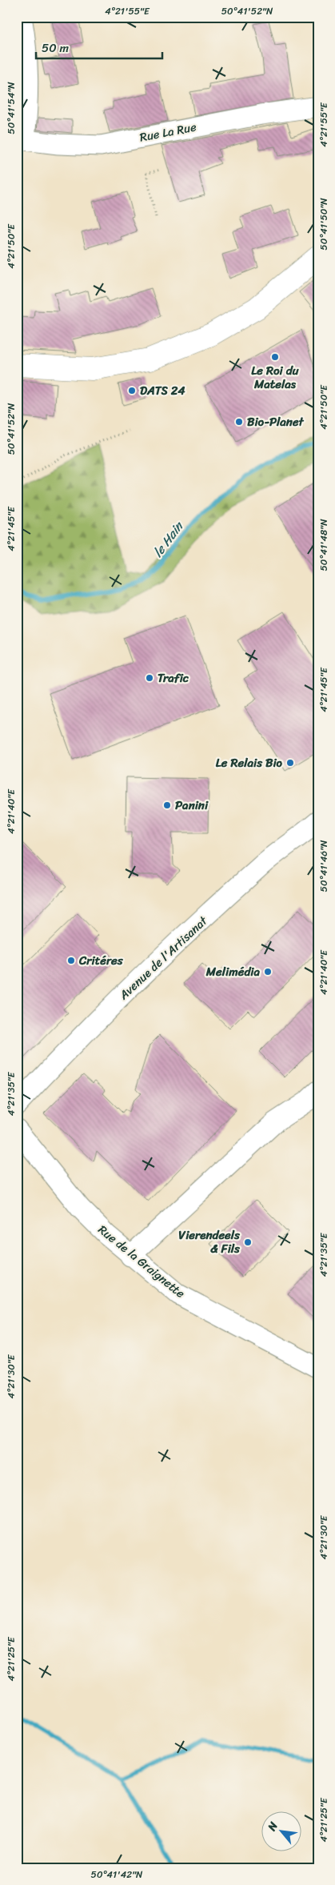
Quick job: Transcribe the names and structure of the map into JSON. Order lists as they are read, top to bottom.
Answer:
{
  "streets": {
    "street": ["Rue La Rue", "Avenue de l'Artisanat", "Rue de la Graignette"]
  },
  "water": ["le Hain"],
  "places": [
    "Le Roi du Matelas",
    "DATS 24",
    "Bio-Planet",
    "Trafic",
    "Le Relais Bio",
    "Panini",
    "Critéres",
    "Melimédia",
    "Vierendeels & Fils"
  ],
  "scale_bar": "50 m",
  "north": "top left",
  "coordinates": [
    "4°21'55\"E",
    "50°41'52\"N",
    "50°41'54\"N",
    "50°41'50\"N",
    "4°21'50\"E",
    "4°21'45\"E",
    "50°41'48\"N",
    "4°21'40\"E",
    "50°41'46\"N",
    "4°21'35\"E",
    "4°21'30\"E",
    "4°21'25\"E",
    "50°41'42\"N"
  ]
}
